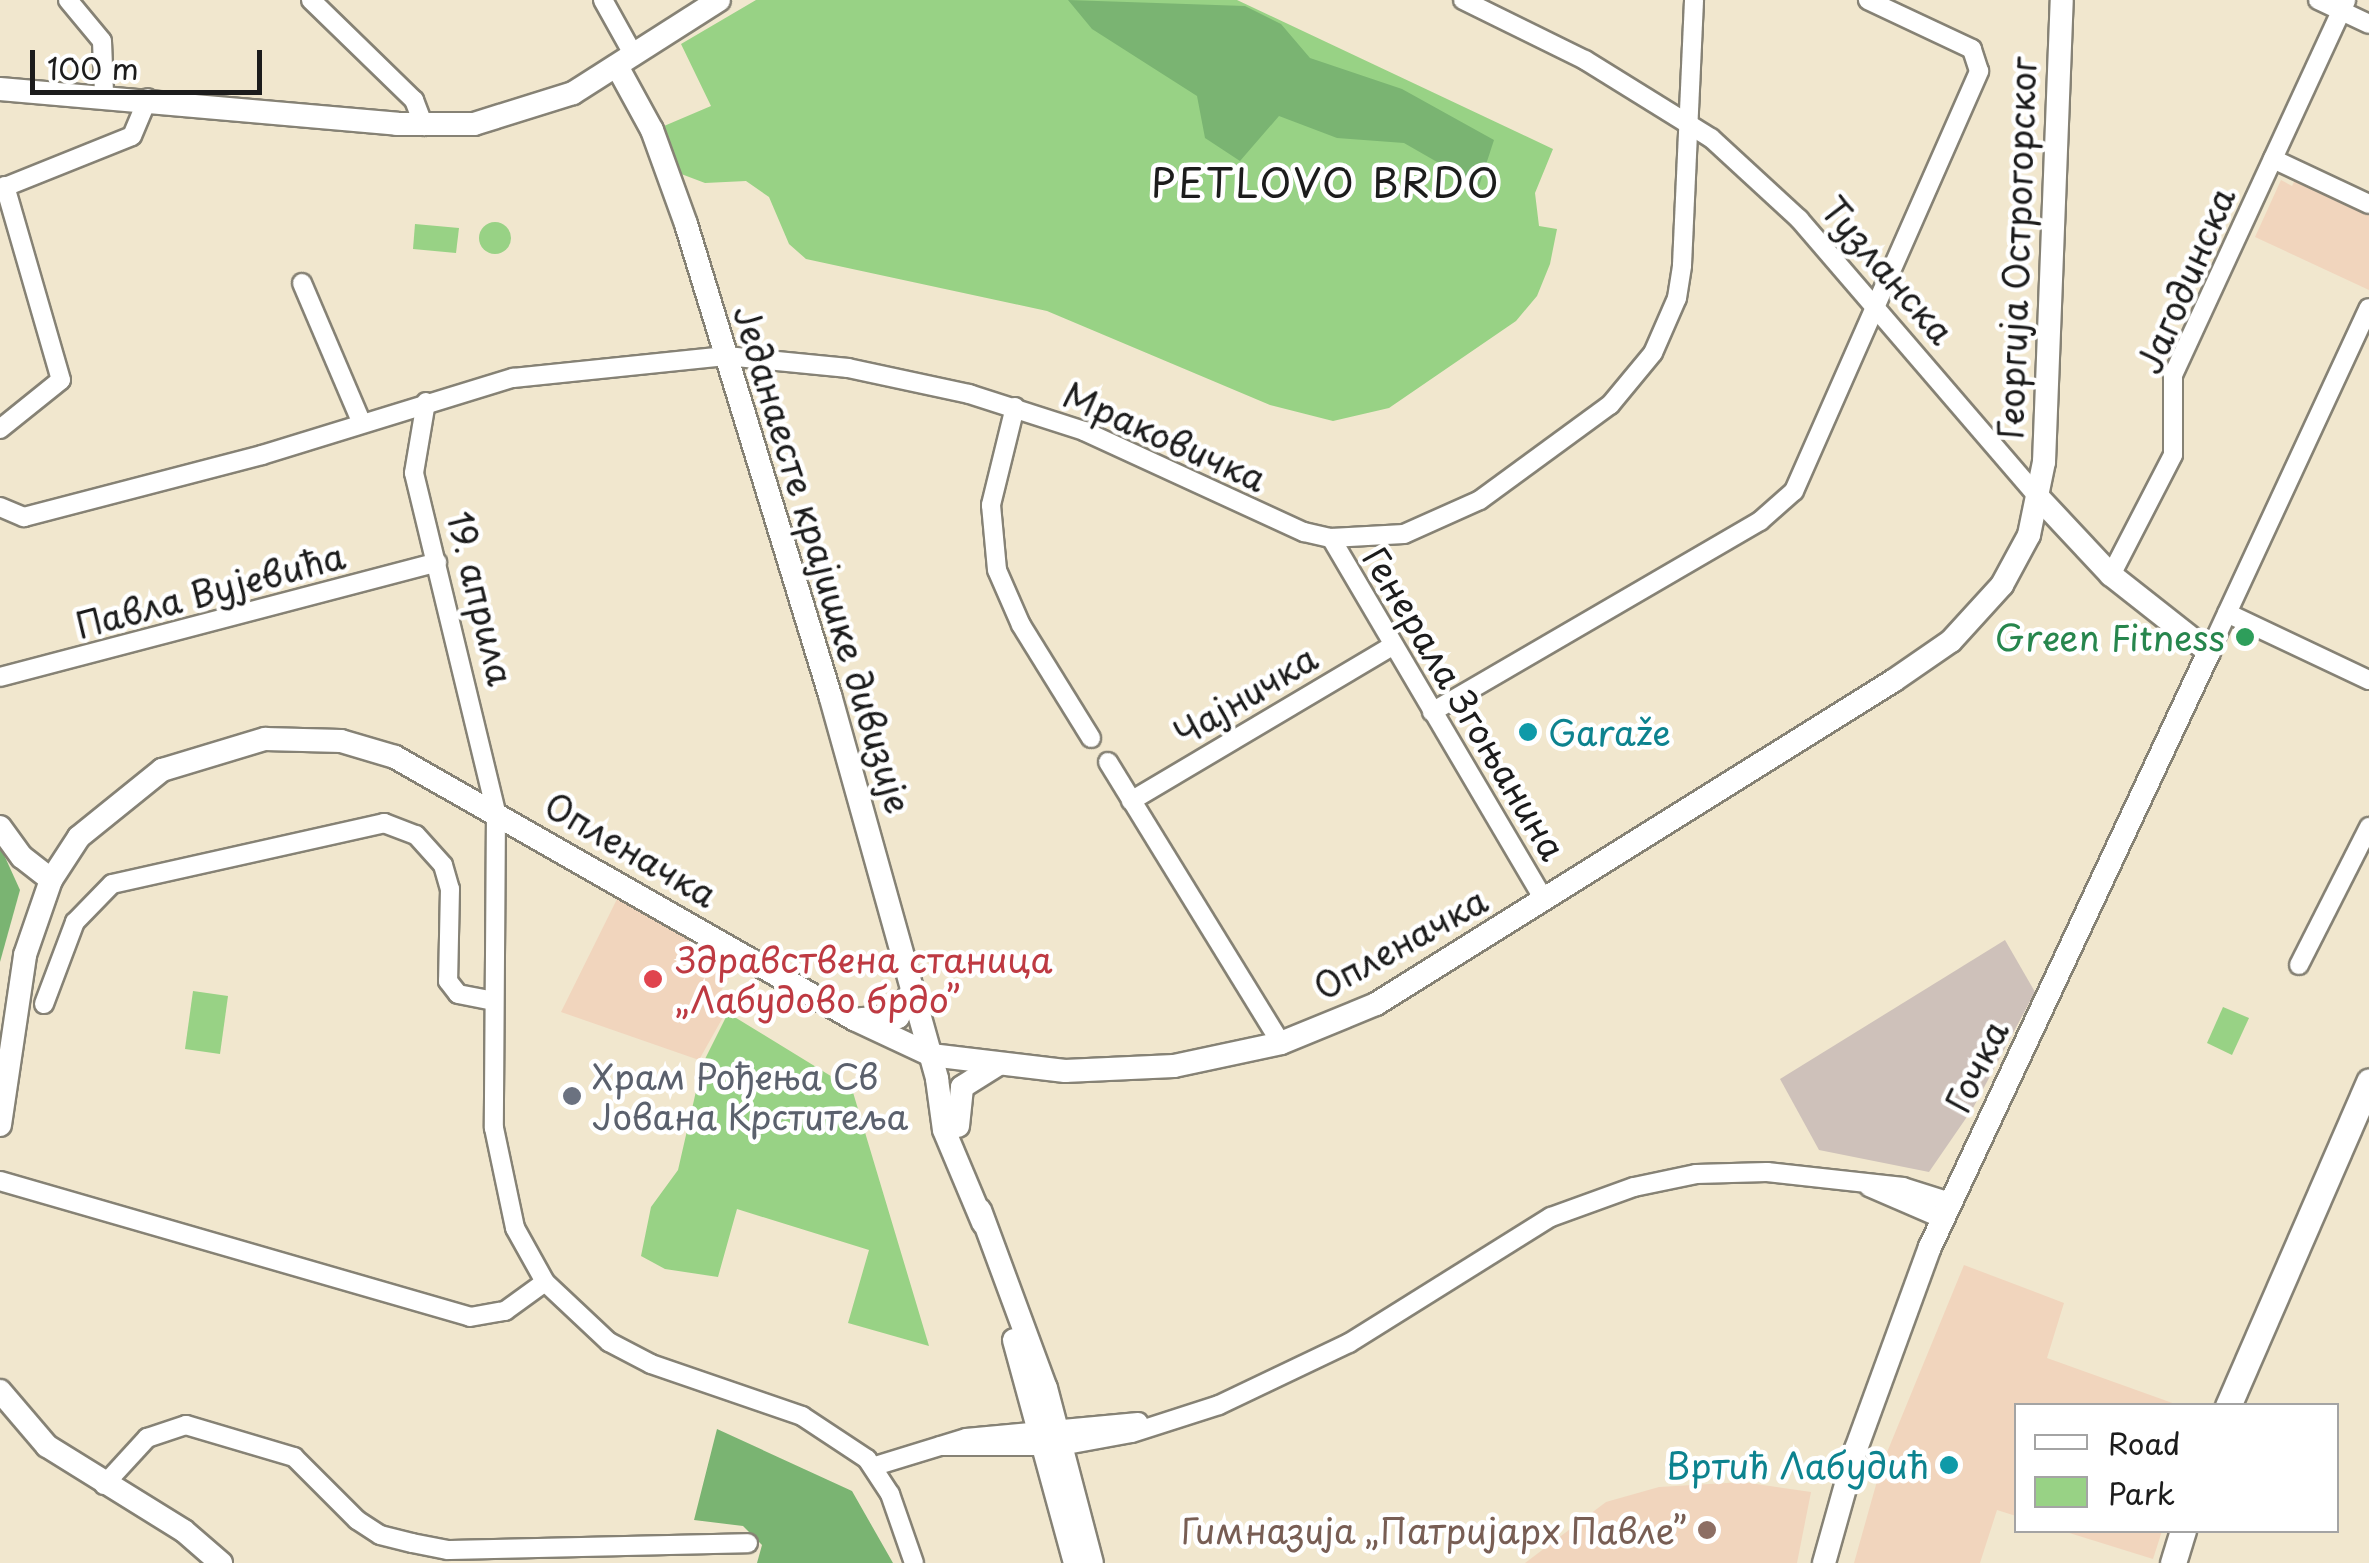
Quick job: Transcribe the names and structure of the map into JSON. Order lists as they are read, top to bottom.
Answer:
{
  "streets": {
    "street": [
      "Георгија Острогорског",
      "Тузланска",
      "Јагодинска",
      "Мраковичка",
      "Једанаесте крајишке дивизије",
      "Павла Вујевића",
      "19. априла",
      "Чајничка",
      "Генерала Згоњанина",
      "Опленачка",
      "Гочка"
    ]
  },
  "crossings": [
    ["Георгија Острогорског", "Тузланска"],
    ["Георгија Острогорског", "Опленачка"],
    ["Тузланска", "Јагодинска"],
    ["Тузланска", "Мраковичка"],
    ["Тузланска", "Опленачка"],
    ["Тузланска", "Гочка"],
    ["Мраковичка", "Једанаесте крајишке дивизије"],
    ["Мраковичка", "19. априла"],
    ["Мраковичка", "Генерала Згоњанина"],
    ["Једанаесте крајишке дивизије", "Опленачка"],
    ["Павла Вујевића", "19. априла"],
    ["19. априла", "Опленачка"],
    ["Чајничка", "Генерала Згоњанина"],
    ["Генерала Згоњанина", "Опленачка"]
  ],
  "districts": ["PETLOVO BRDO"],
  "places": [
    "Green Fitness",
    "Garaže",
    "Здравствена станица „Лабудово брдо”",
    "Храм Рођења Св Јована Крститеља",
    "Вртић Лабудић",
    "Гимназија „Патријарх Павле”"
  ],
  "legend": ["Road", "Park"],
  "scale_bar": "100 m"
}
